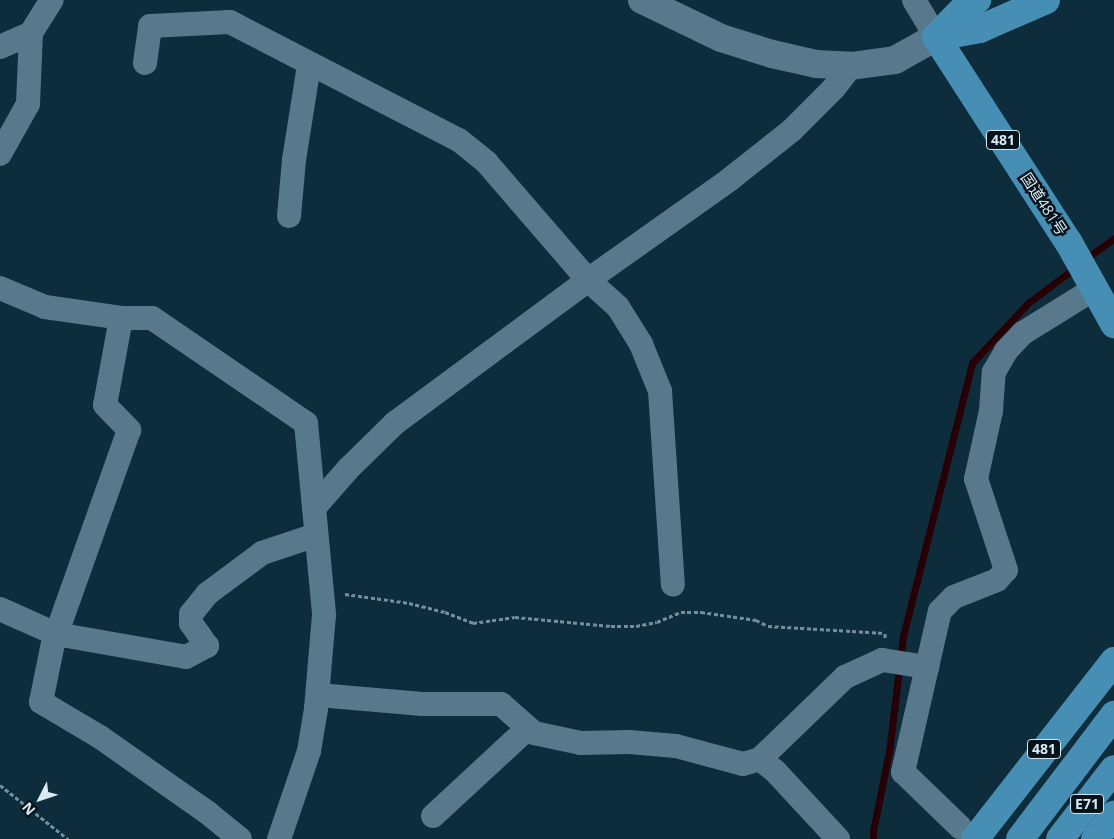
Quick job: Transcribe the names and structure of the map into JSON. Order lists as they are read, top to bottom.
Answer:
{
  "streets": {
    "highway": ["481", "国道481号", "E71"]
  },
  "north": "bottom left"
}
